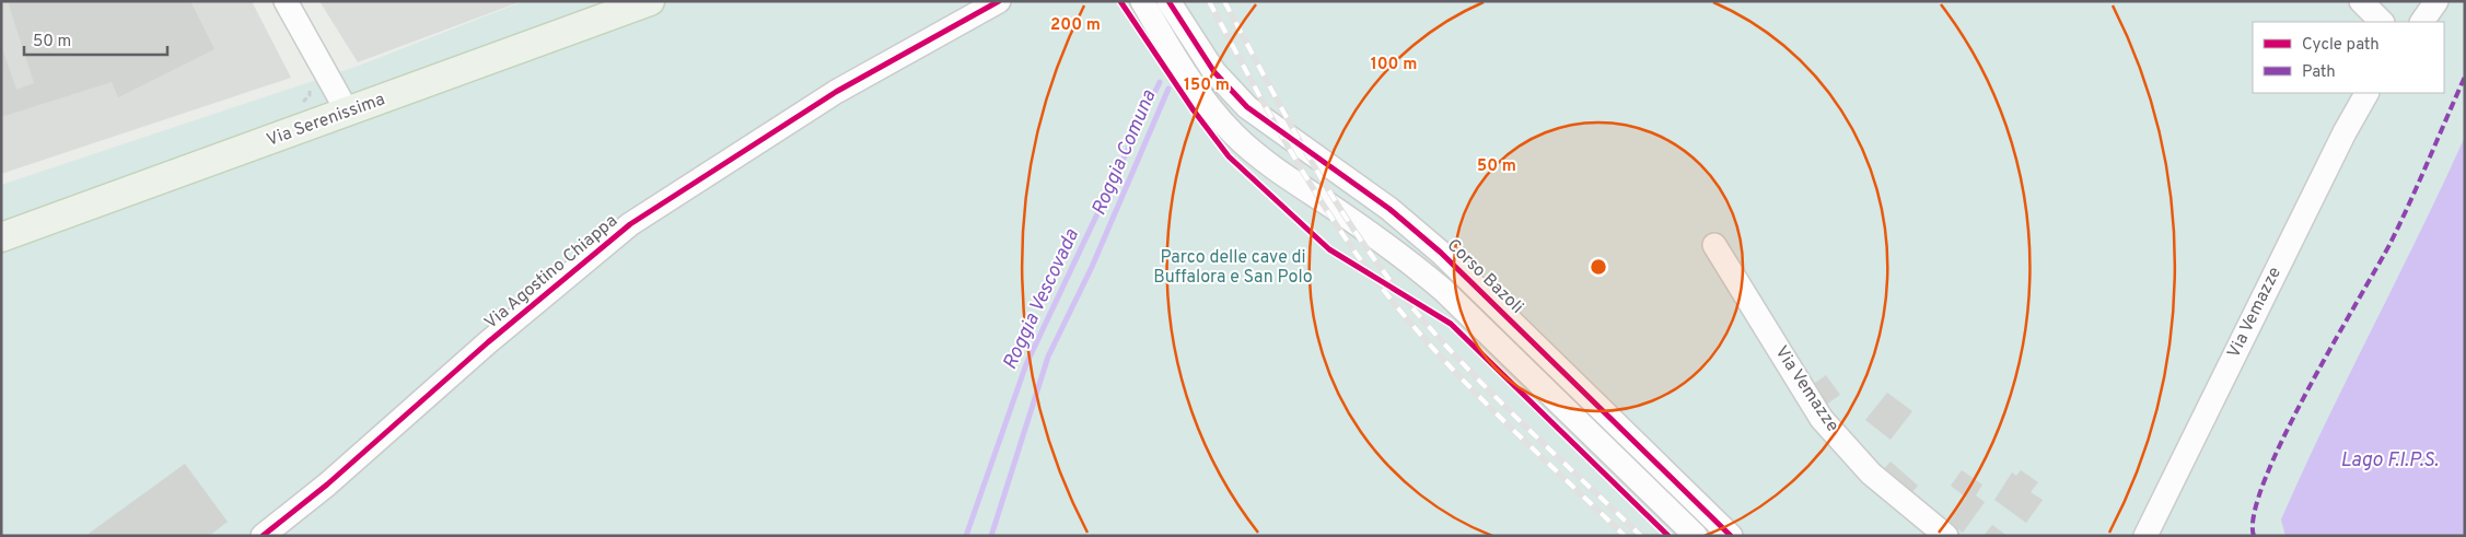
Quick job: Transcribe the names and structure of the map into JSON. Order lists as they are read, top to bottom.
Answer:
{
  "streets": {
    "main road": ["Via Serenissima"],
    "street": ["Via Agostino Chiappa", "Corso Bazoli", "Via Vemazze"]
  },
  "water": ["Roggia Comuna", "Roggia Vescovada", "Lago F.I.P.S."],
  "parks": ["Parco delle cave di Buffalora e San Polo"],
  "legend": ["Cycle path", "Path"],
  "scale_bar": "50 m",
  "rings": [
    "200 m",
    "100 m",
    "150 m",
    "50 m"
  ]
}
